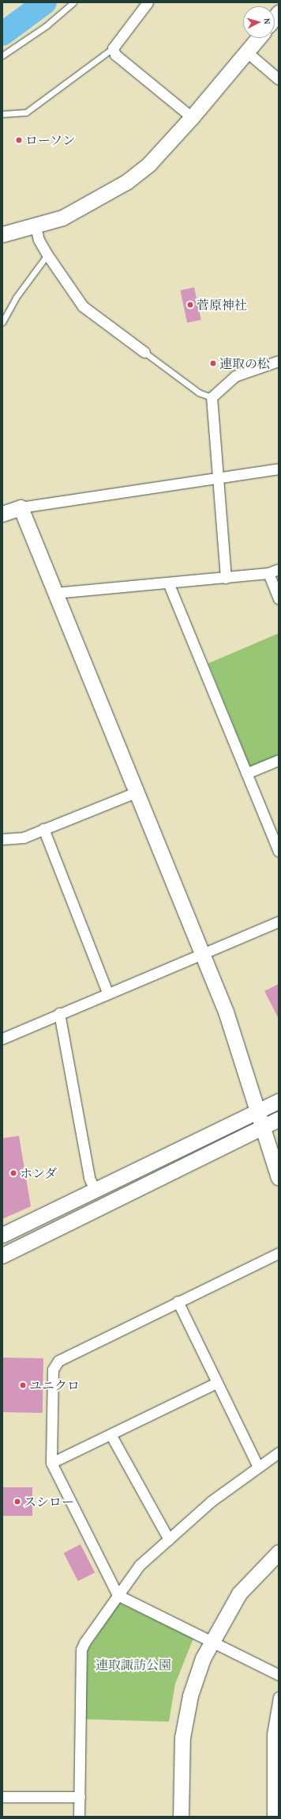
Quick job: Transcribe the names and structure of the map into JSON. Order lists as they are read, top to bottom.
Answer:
{
  "parks": ["連取諏訪公園"],
  "places": [
    "ローソン",
    "菅原神社",
    "連取の松",
    "ホンダ",
    "ユニクロ",
    "スシロー"
  ],
  "north": "right"
}
